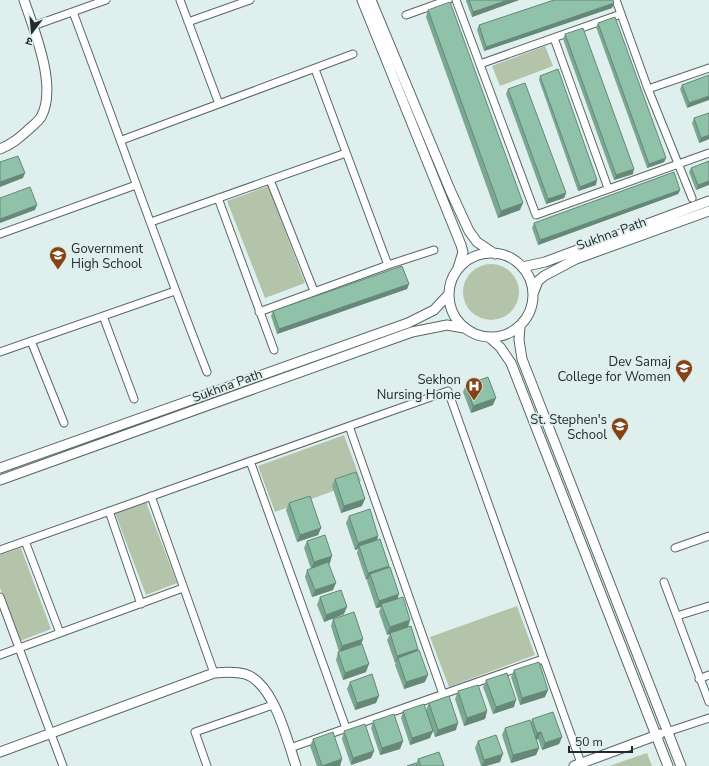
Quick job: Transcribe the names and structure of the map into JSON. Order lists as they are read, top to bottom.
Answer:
{
  "streets": {
    "main road": ["Sukhna Path"]
  },
  "places": {
    "school or university": ["Government High School", "Dev Samaj College for Women", "St. Stephen's School"],
    "hospital": ["Sekhon Nursing Home"]
  },
  "scale_bar": "50 m",
  "north": "bottom"
}
